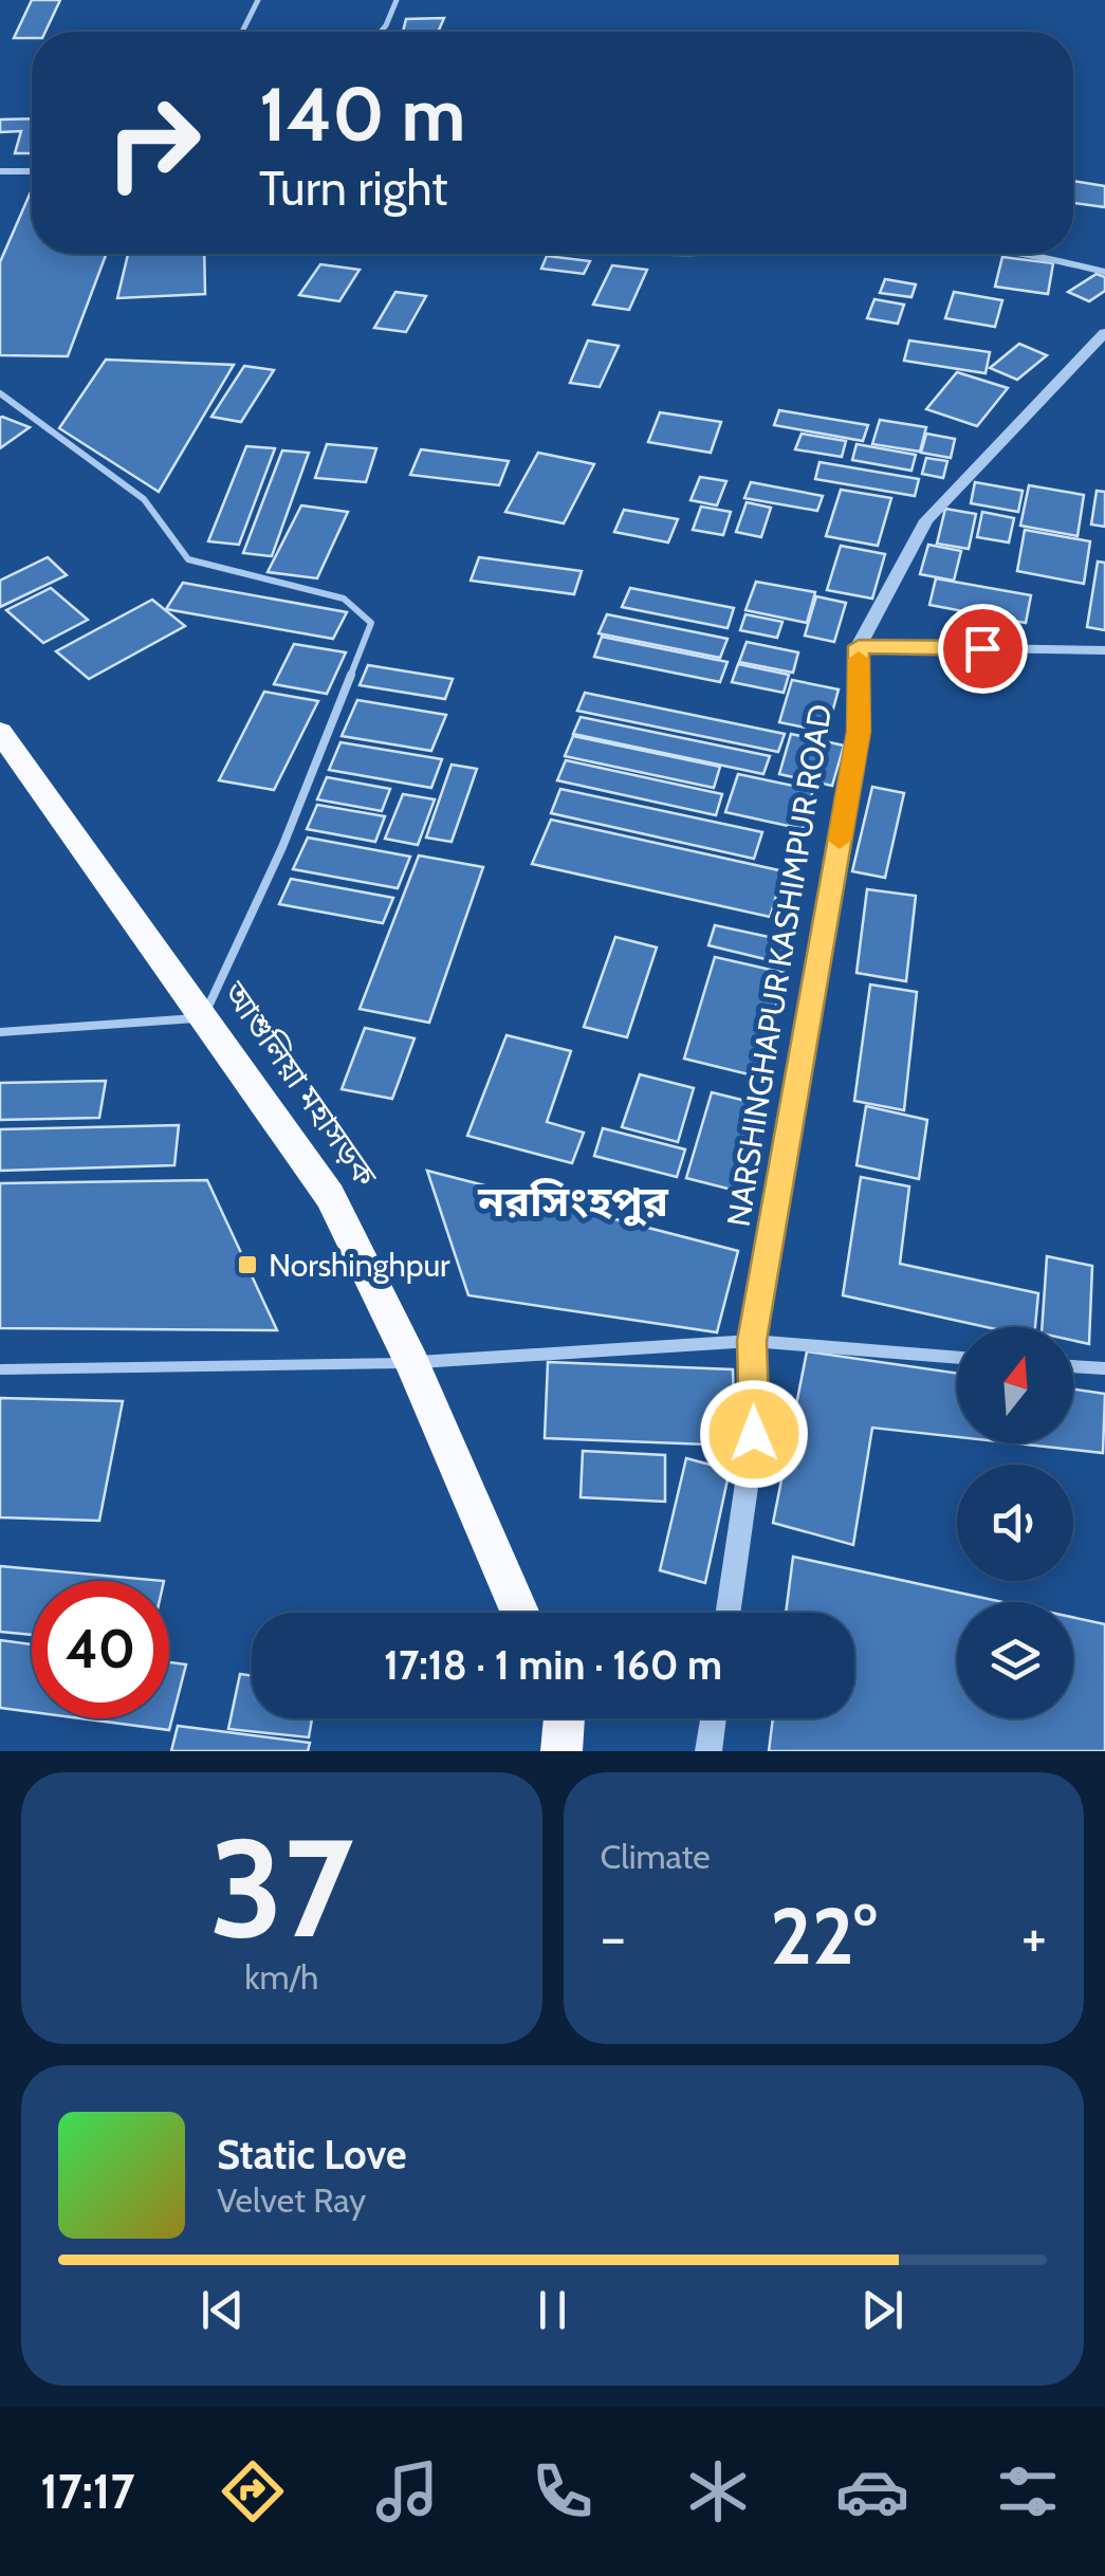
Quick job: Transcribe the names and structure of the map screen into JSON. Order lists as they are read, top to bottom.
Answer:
{
  "streets": {
    "highway": ["আশুলিয়া মহাসড়ক"],
    "street": ["NARSHINGHAPUR KASHIMPUR ROAD"]
  },
  "districts": ["নরসিংহপুর"],
  "places": {
    "transit": ["Norshinghpur"]
  },
  "north": "top",
  "page": {
    "turn": ["140 m", "Turn right"],
    "limit": "40",
    "trip": "17:18 · 1 min · 160 m",
    "tile": [
      ["37", "km/h"],
      "Climate"
    ],
    "heat": ["−", "22°", "+"],
    "song": ["Static Love", "Velvet Ray"],
    "tabs": "17:17"
  }
}
